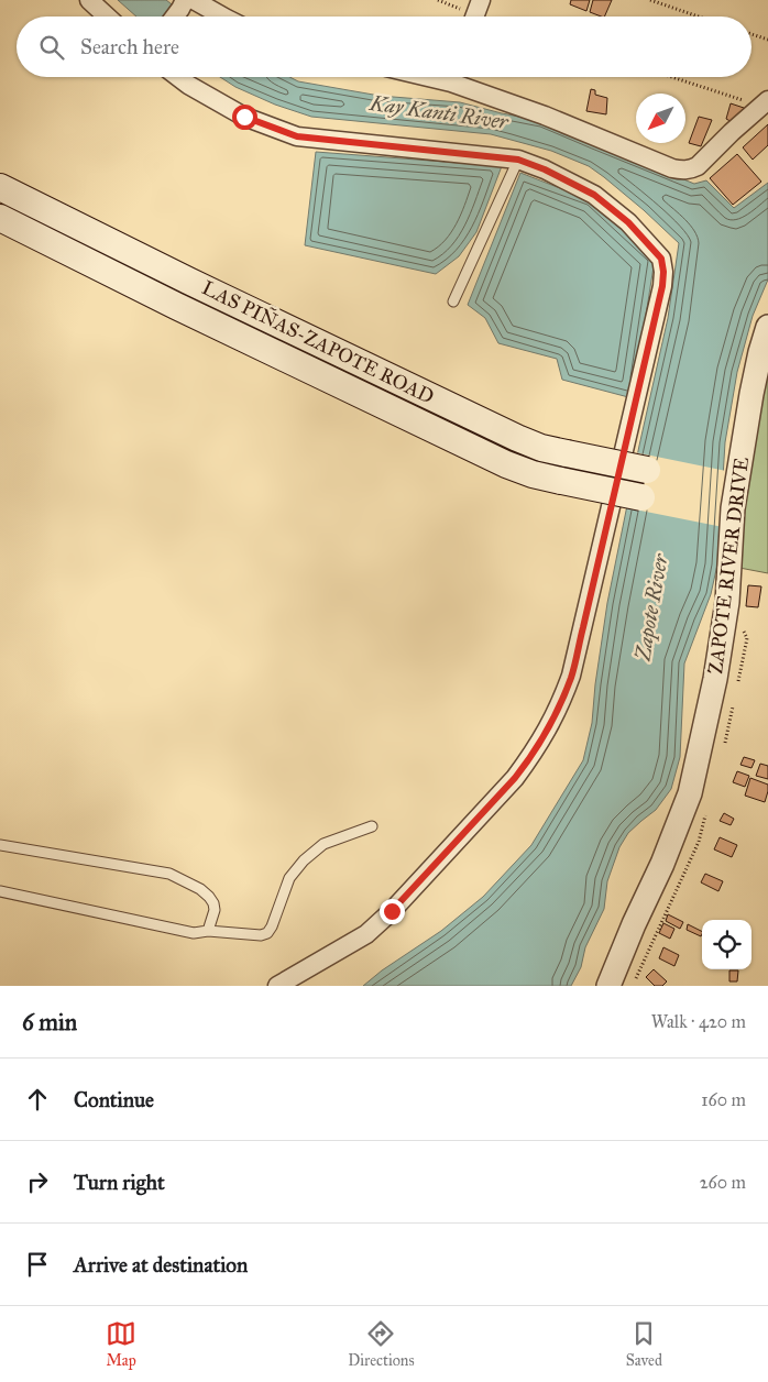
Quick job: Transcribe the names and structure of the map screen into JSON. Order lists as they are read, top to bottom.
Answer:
{
  "streets": {
    "main road": ["LAS PIÑAS-ZAPOTE ROAD"],
    "street": ["ZAPOTE RIVER DRIVE"]
  },
  "water": ["Kay Kanti River", "Zapote River"],
  "north": "bottom left",
  "page": {
    "search": "Search here",
    "heading": ["6 min", "Walk · 420 m"],
    "list": [
      ["Continue", "160 m"],
      ["Turn right", "260 m"],
      "Arrive at destination"
    ],
    "nav": ["Map", "Directions", "Saved"]
  }
}
